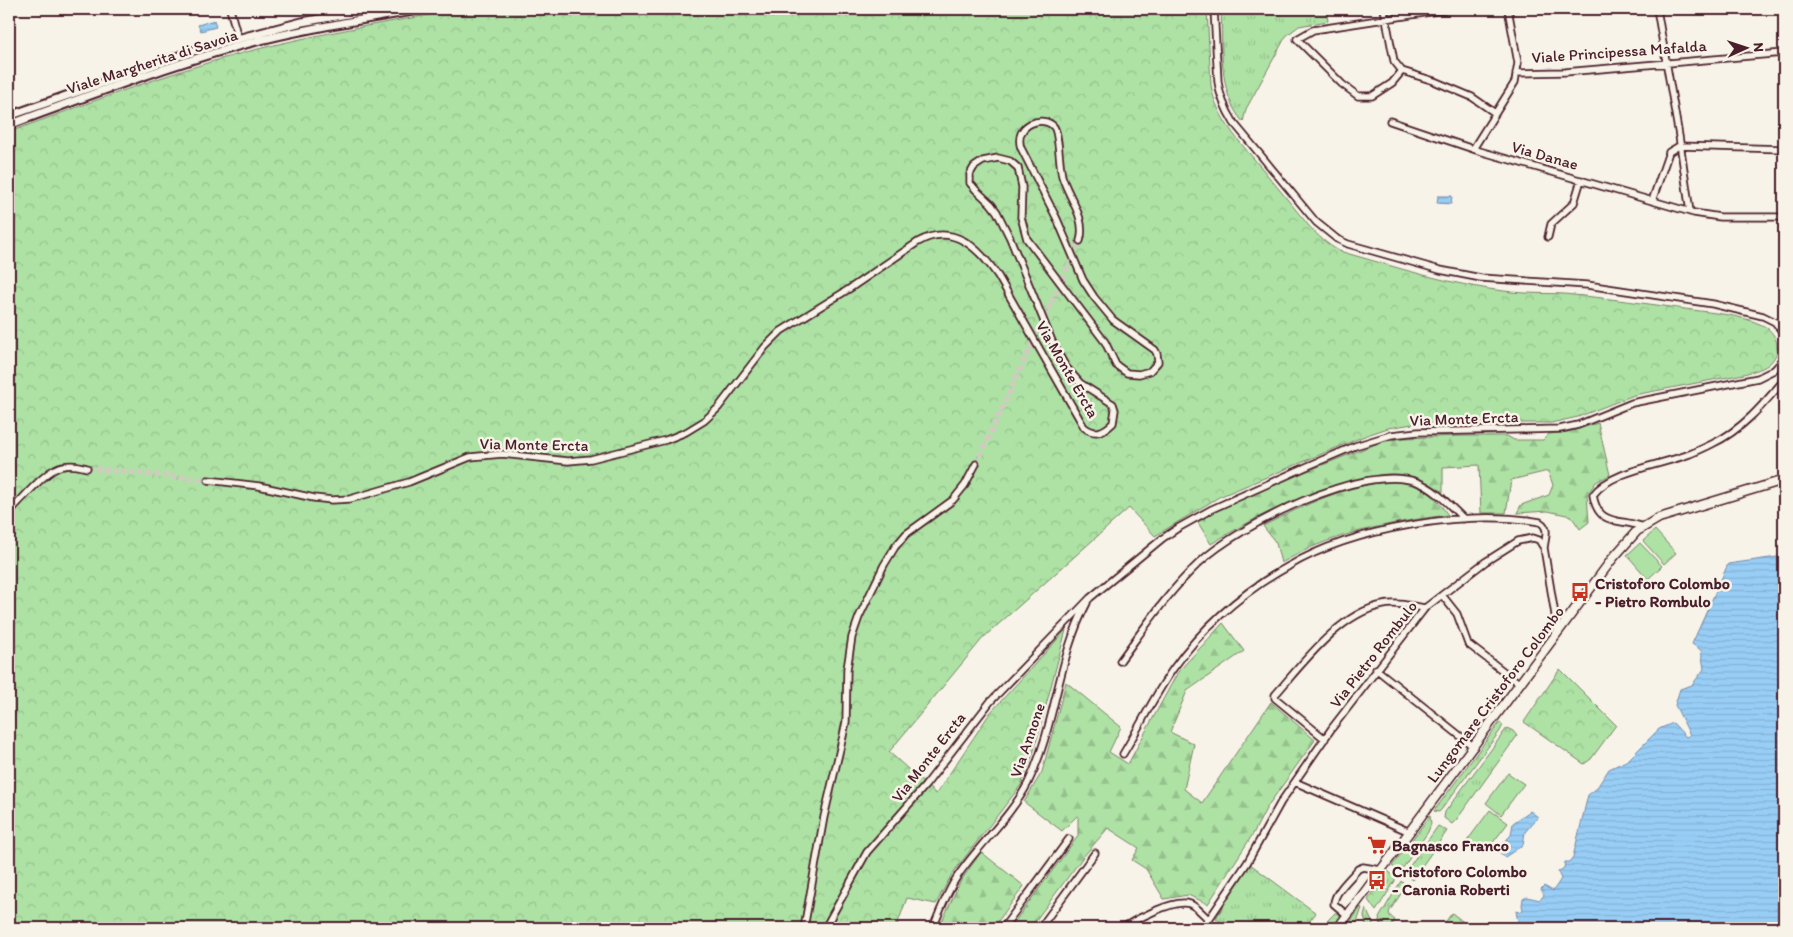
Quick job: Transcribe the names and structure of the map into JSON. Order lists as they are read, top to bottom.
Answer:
{
  "streets": {
    "main road": ["Lungomare Cristoforo Colombo"],
    "street": [
      "Viale Principessa Mafalda",
      "Viale Margherita di Savoia",
      "Via Danae",
      "Via Monte Ercta",
      "Via Pietro Rombulo",
      "Via Annone"
    ]
  },
  "crossings": [
    ["Via Monte Ercta", "Via Annone"]
  ],
  "places": {
    "bus stop": ["Cristoforo Colombo - Pietro Rombulo", "Cristoforo Colombo - Caronia Roberti"],
    "supermarket": ["Bagnasco Franco"]
  },
  "north": "right"
}
